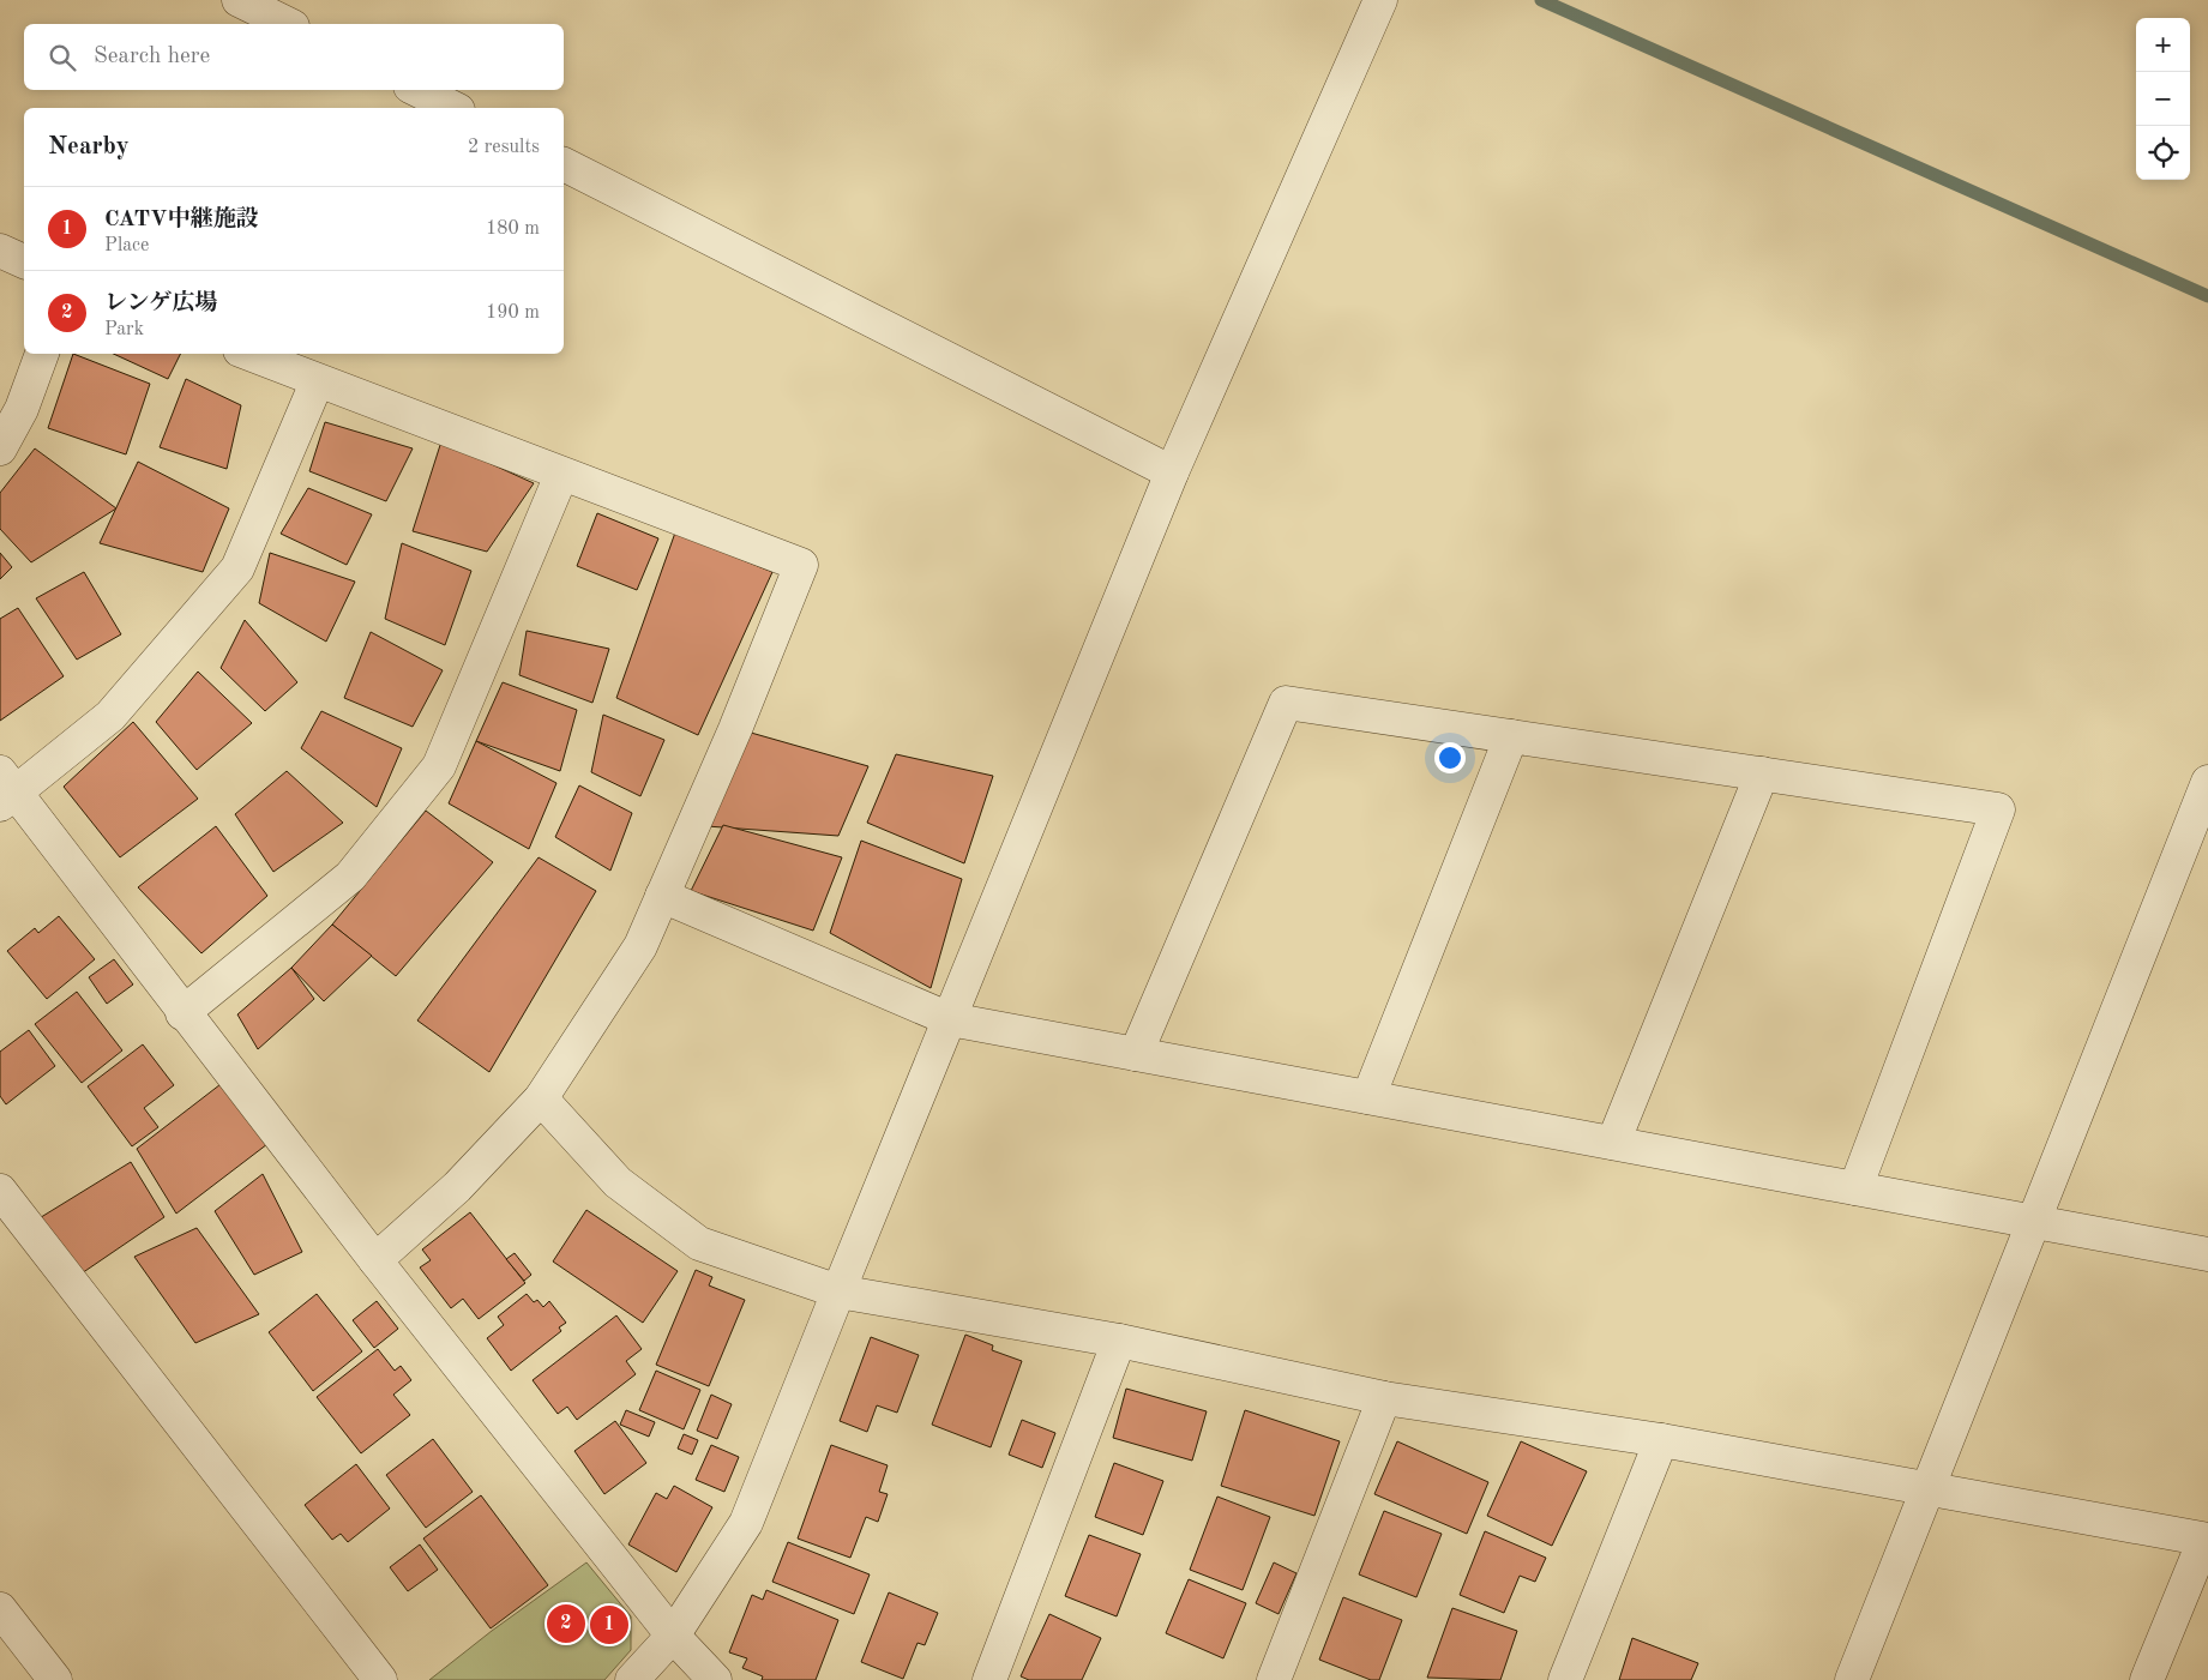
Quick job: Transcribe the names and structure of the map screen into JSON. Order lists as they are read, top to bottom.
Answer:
{
  "page": {
    "map_buttons": ["+", "−"],
    "search": "Search here",
    "heading": ["Nearby", "2 results"],
    "list": [
      {
        "mark": "1",
        "name": "CATV中継施設",
        "note": "Place",
        "value": "180 m"
      },
      {
        "mark": "2",
        "name": "レンゲ広場",
        "note": "Park",
        "value": "190 m"
      }
    ],
    "pins": ["2", "1"]
  }
}
